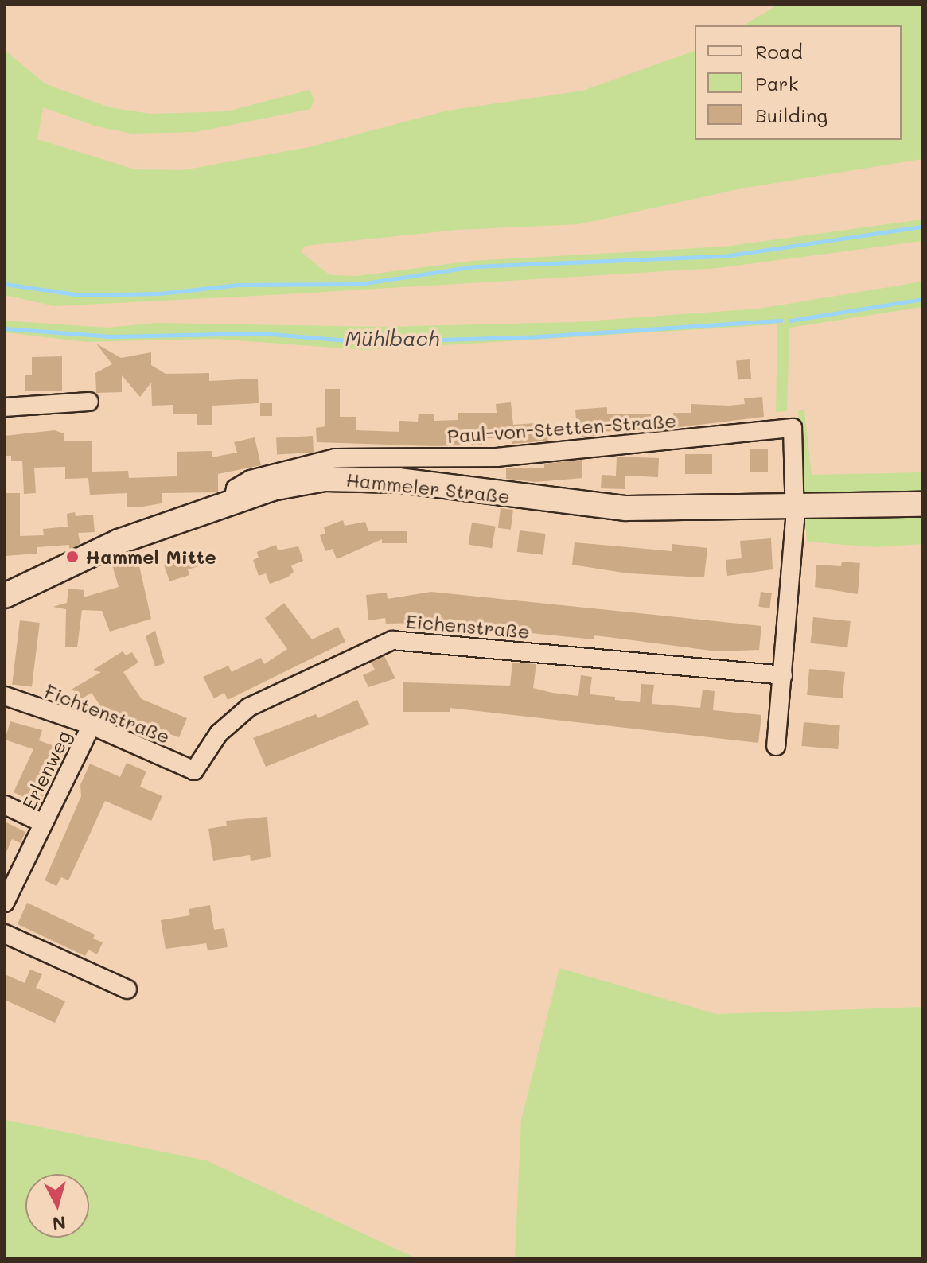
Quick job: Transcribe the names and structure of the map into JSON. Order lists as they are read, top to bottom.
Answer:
{
  "streets": {
    "main road": ["Hammeler Straße"],
    "street": [
      "Paul-von-Stetten-Straße",
      "Eichenstraße",
      "Fichtenstraße",
      "Erlenweg"
    ]
  },
  "crossings": [
    ["Paul-von-Stetten-Straße", "Hammeler Straße"],
    ["Eichenstraße", "Fichtenstraße"],
    ["Fichtenstraße", "Erlenweg"]
  ],
  "water": ["Mühlbach"],
  "places": ["Hammel Mitte"],
  "legend": ["Road", "Park", "Building"],
  "north": "bottom"
}
